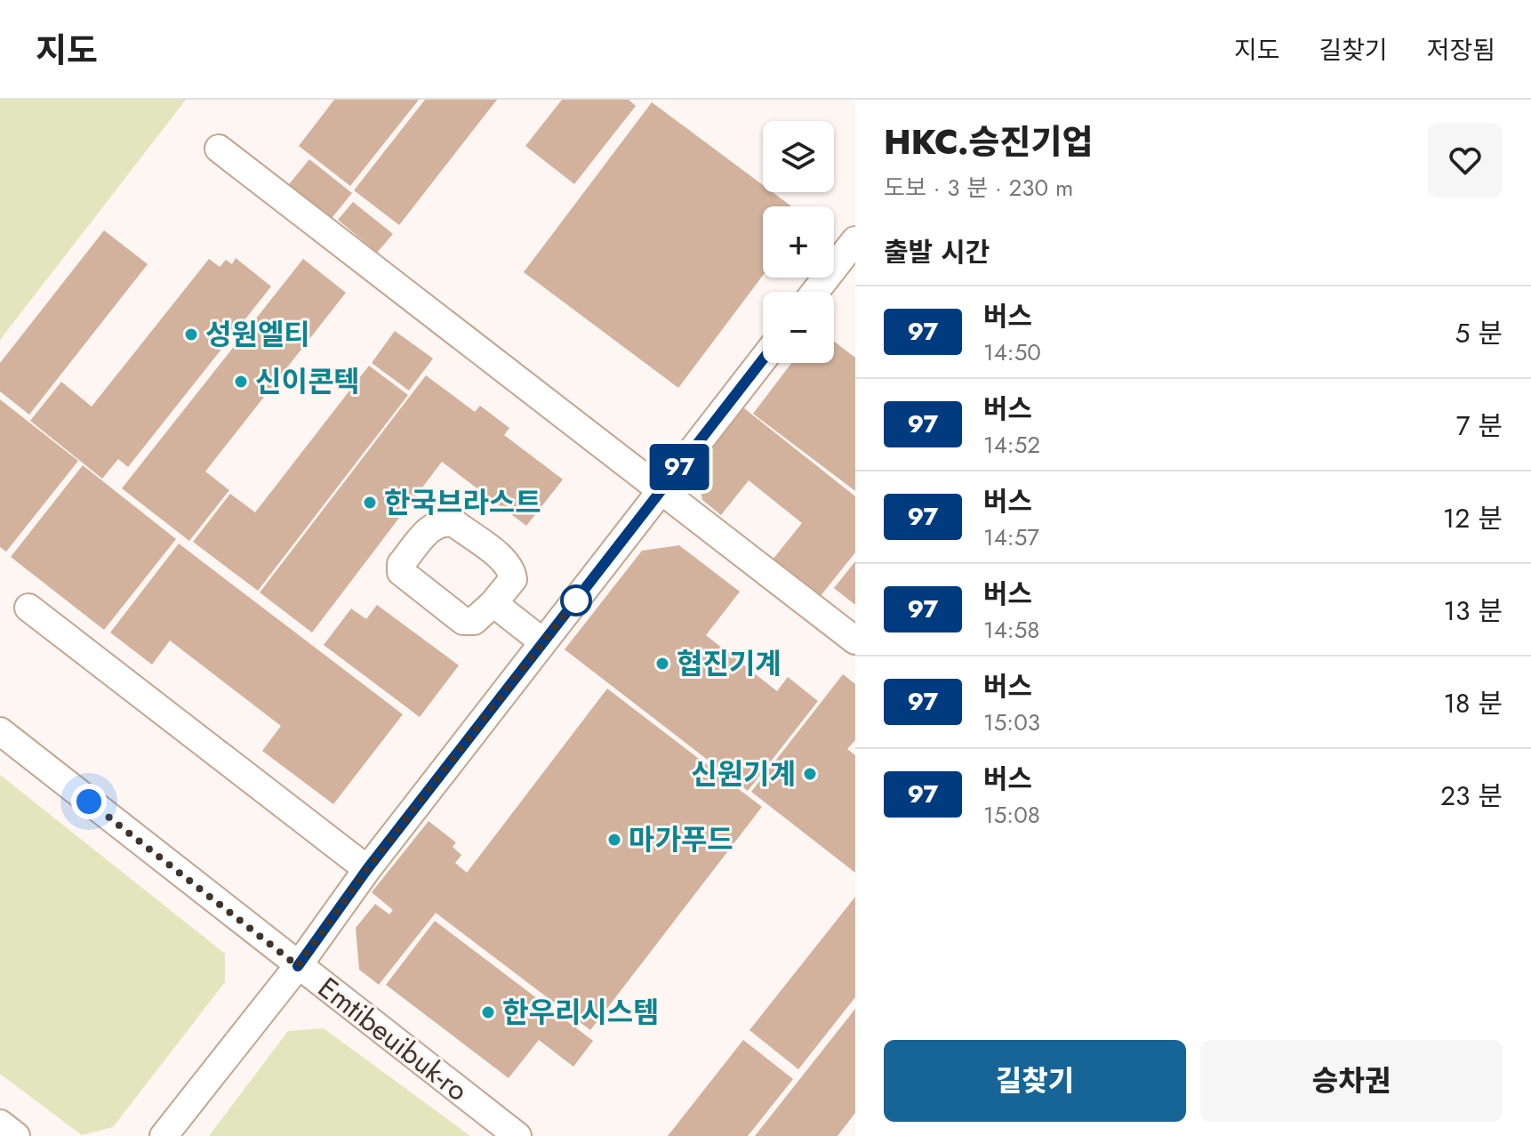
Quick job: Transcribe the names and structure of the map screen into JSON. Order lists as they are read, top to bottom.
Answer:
{
  "streets": {
    "street": ["Emtibeuibuk-ro"]
  },
  "places": [
    "성원엘티",
    "신이콘텍",
    "한국브라스트",
    "협진기계",
    "신원기계",
    "마가푸드",
    "한우리시스템"
  ],
  "lines": ["bus line 97"],
  "page": {
    "header": "지도",
    "nav": ["지도", "길찾기", "저장됨"],
    "on_map": "97",
    "heading": [
      ["HKC.승진기업", "도보 · 3 분 · 230 m"],
      "출발 시간"
    ],
    "map_buttons": ["+", "−"],
    "list": [
      {
        "mark": "97",
        "name": "버스",
        "note": "14:50",
        "value": "5 분"
      },
      {
        "mark": "97",
        "name": "버스",
        "note": "14:52",
        "value": "7 분"
      },
      {
        "mark": "97",
        "name": "버스",
        "note": "14:57",
        "value": "12 분"
      },
      {
        "mark": "97",
        "name": "버스",
        "note": "14:58",
        "value": "13 분"
      },
      {
        "mark": "97",
        "name": "버스",
        "note": "15:03",
        "value": "18 분"
      },
      {
        "mark": "97",
        "name": "버스",
        "note": "15:08",
        "value": "23 분"
      }
    ],
    "buttons": ["길찾기", "승차권"]
  }
}
